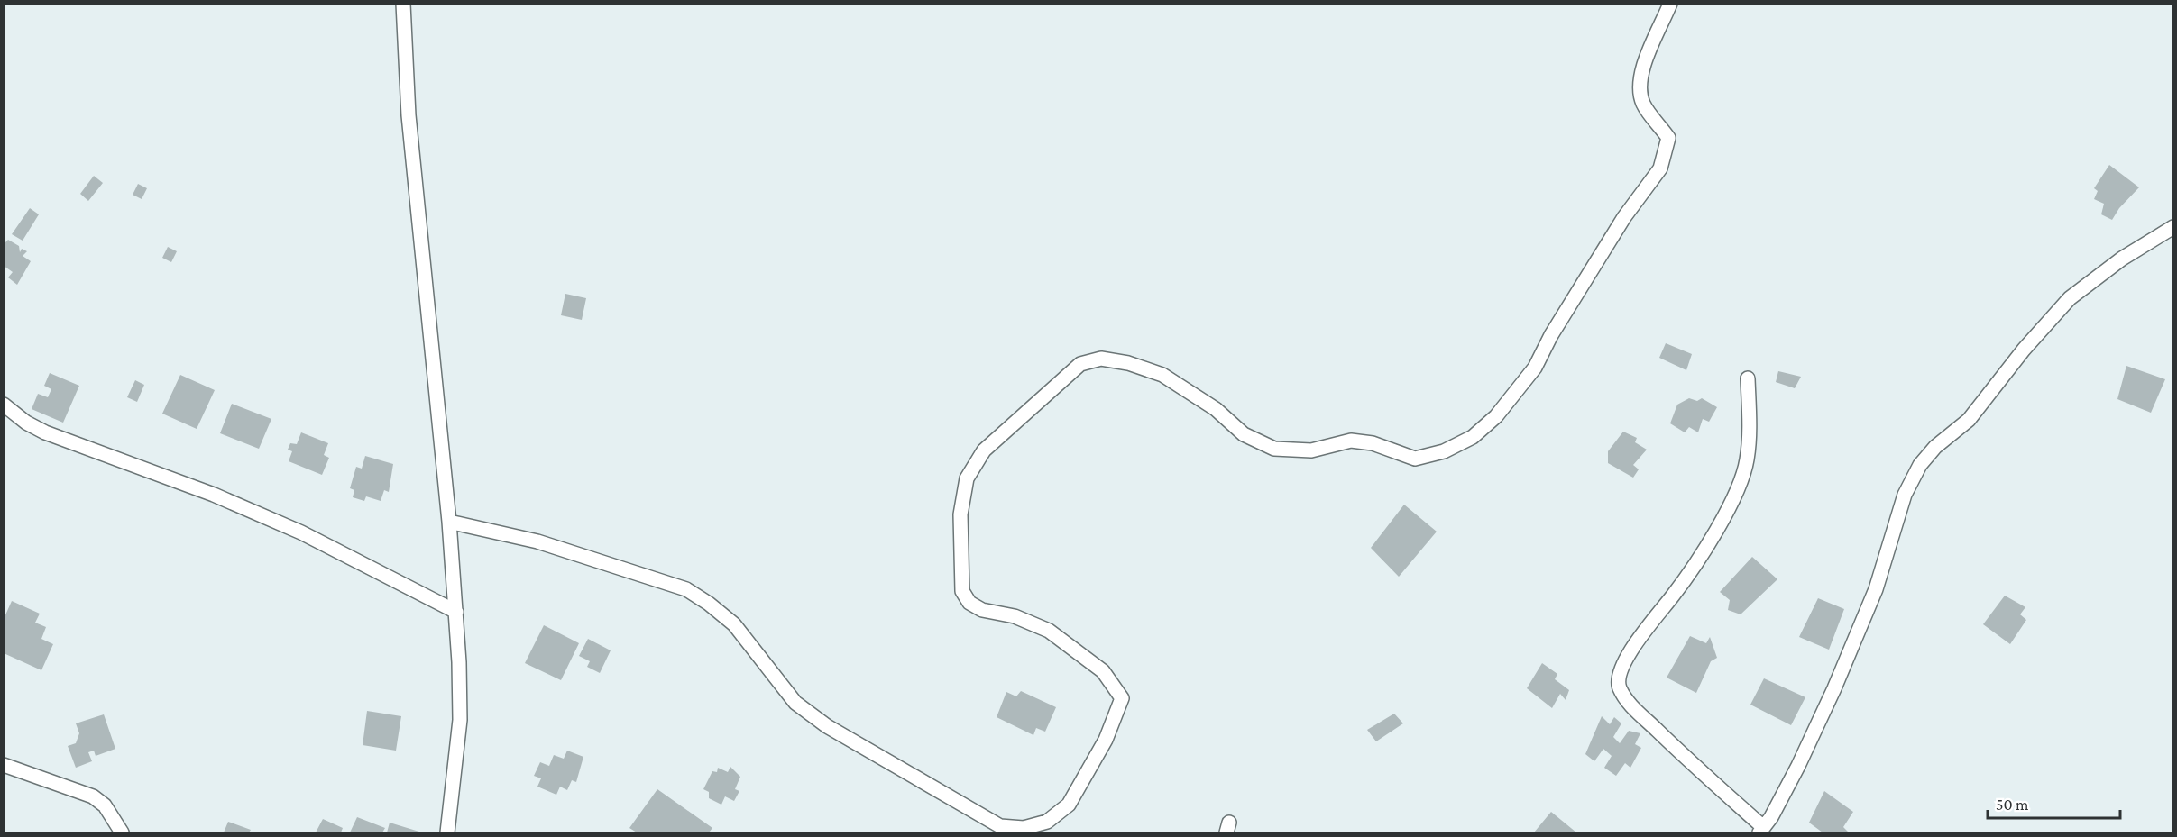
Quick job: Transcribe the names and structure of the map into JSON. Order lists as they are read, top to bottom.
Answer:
{
  "scale_bar": "50 m"
}
